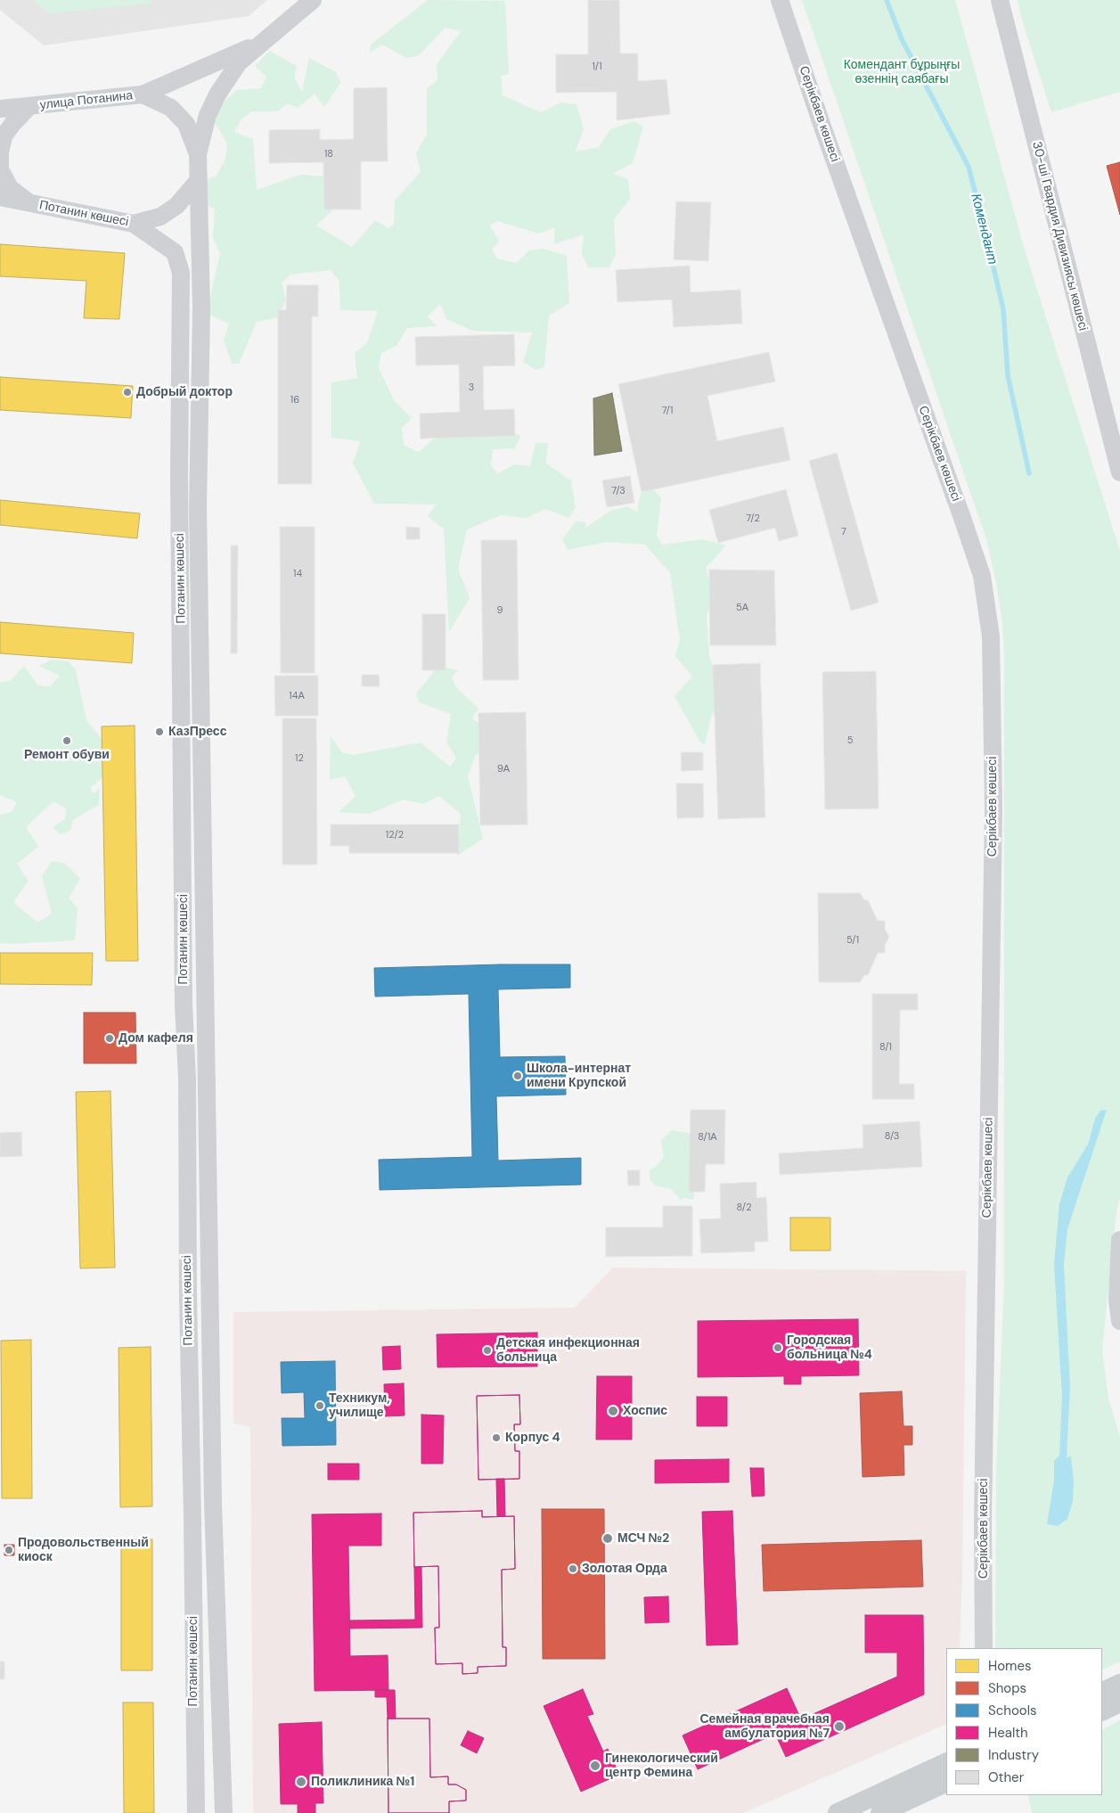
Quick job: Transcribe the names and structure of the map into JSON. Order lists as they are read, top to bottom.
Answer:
{
  "streets": {
    "main road": [
      "улица Потанина",
      "Серікбаев көшесі",
      "Потанин көшесі",
      "30-ші Гвардия Дивизиясы көшесі"
    ]
  },
  "water": ["Комендант"],
  "parks": ["Комендант бұрыңғы өзеннің саябағы"],
  "places": [
    "Добрый доктор",
    "КазПресс",
    "Ремонт обуви",
    "Дом кафеля",
    "Школа-интернат имени Крупской",
    "Городская больница №4",
    "Детская инфекционная больница",
    "Техникум, училище",
    "Хоспис",
    "Корпус 4",
    "МСЧ №2",
    "Продовольственный киоск",
    "Золотая Орда",
    "Семейная врачебная амбулатория №7",
    "Гинекологический центр Фемина",
    "Поликлиника №1"
  ],
  "house_numbers": [
    "1/1",
    "18",
    "3",
    "16",
    "7/1",
    "7/3",
    "7/2",
    "7",
    "14",
    "5А",
    "9",
    "14А",
    "5",
    "12",
    "9А",
    "12/2",
    "5/1",
    "8/1",
    "8/3",
    "8/1А",
    "8/2"
  ],
  "legend": [
    "Homes",
    "Shops",
    "Schools",
    "Health",
    "Industry",
    "Other"
  ]
}
